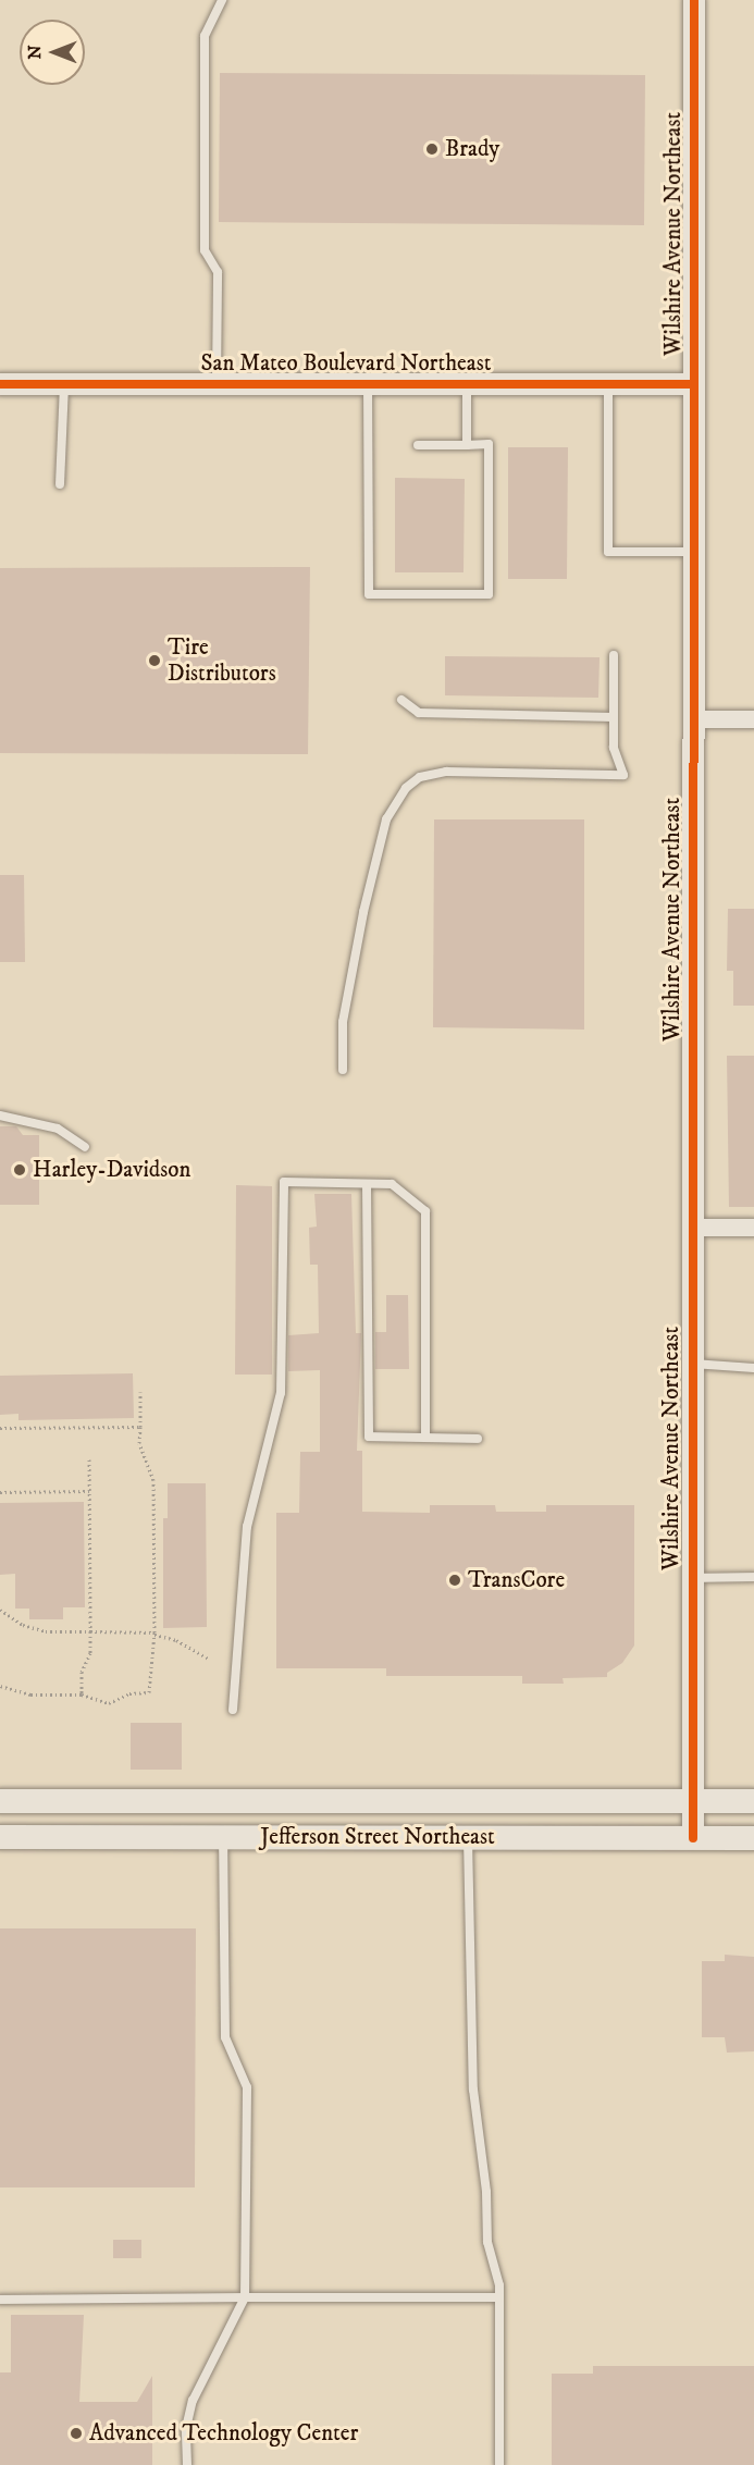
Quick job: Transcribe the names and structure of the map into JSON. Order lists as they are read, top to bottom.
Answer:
{
  "streets": {
    "main road": ["Jefferson Street Northeast"],
    "street": ["Wilshire Avenue Northeast", "San Mateo Boulevard Northeast"]
  },
  "crossings": [
    ["Wilshire Avenue Northeast", "San Mateo Boulevard Northeast"],
    ["Wilshire Avenue Northeast", "Jefferson Street Northeast"]
  ],
  "places": [
    "Brady",
    "Tire Distributors",
    "Harley-Davidson",
    "TransCore",
    "Advanced Technology Center"
  ],
  "north": "left"
}
